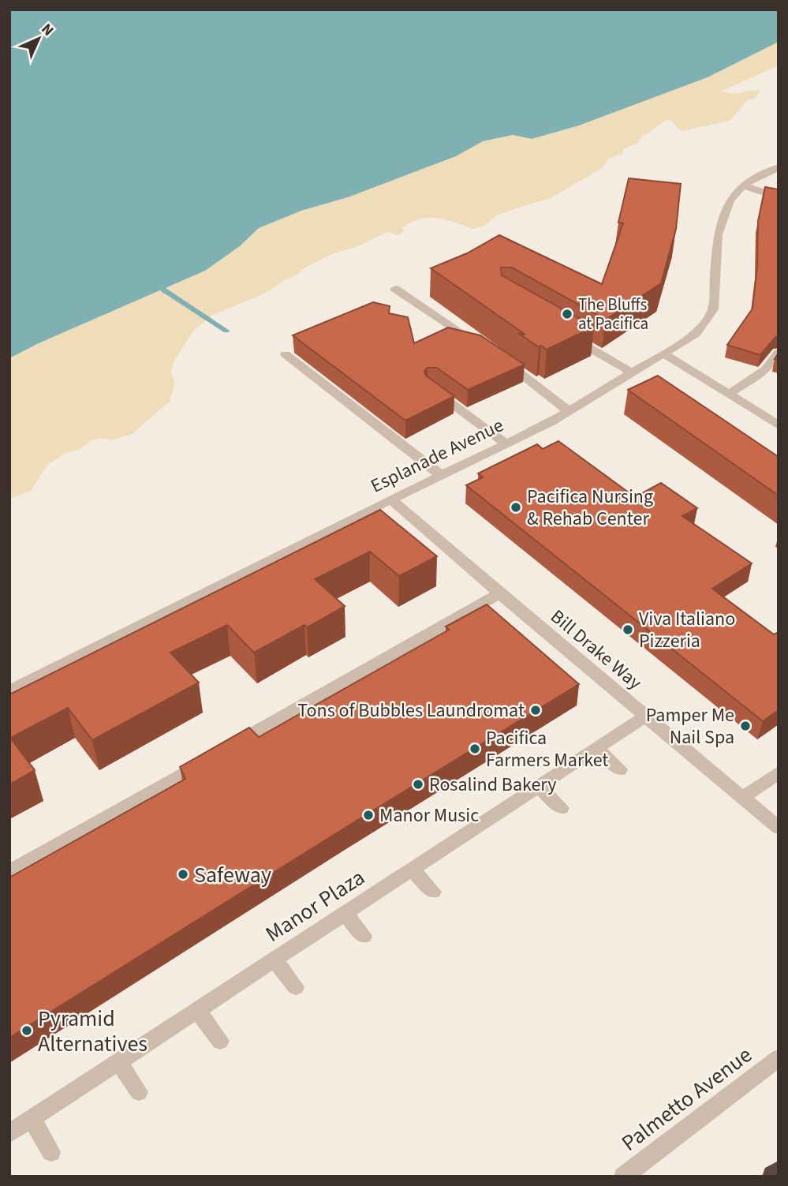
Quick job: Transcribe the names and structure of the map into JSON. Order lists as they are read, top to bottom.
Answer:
{
  "streets": {
    "street": [
      "Esplanade Avenue",
      "Bill Drake Way",
      "Manor Plaza",
      "Palmetto Avenue"
    ]
  },
  "crossings": [
    ["Esplanade Avenue", "Bill Drake Way"],
    ["Bill Drake Way", "Manor Plaza"]
  ],
  "places": [
    "The Bluffs at Pacifica",
    "Pacifica Nursing & Rehab Center",
    "Viva Italiano Pizzeria",
    "Tons of Bubbles Laundromat",
    "Pamper Me Nail Spa",
    "Pacifica Farmers Market",
    "Rosalind Bakery",
    "Manor Music",
    "Safeway",
    "Pyramid Alternatives"
  ],
  "north": "top right"
}
